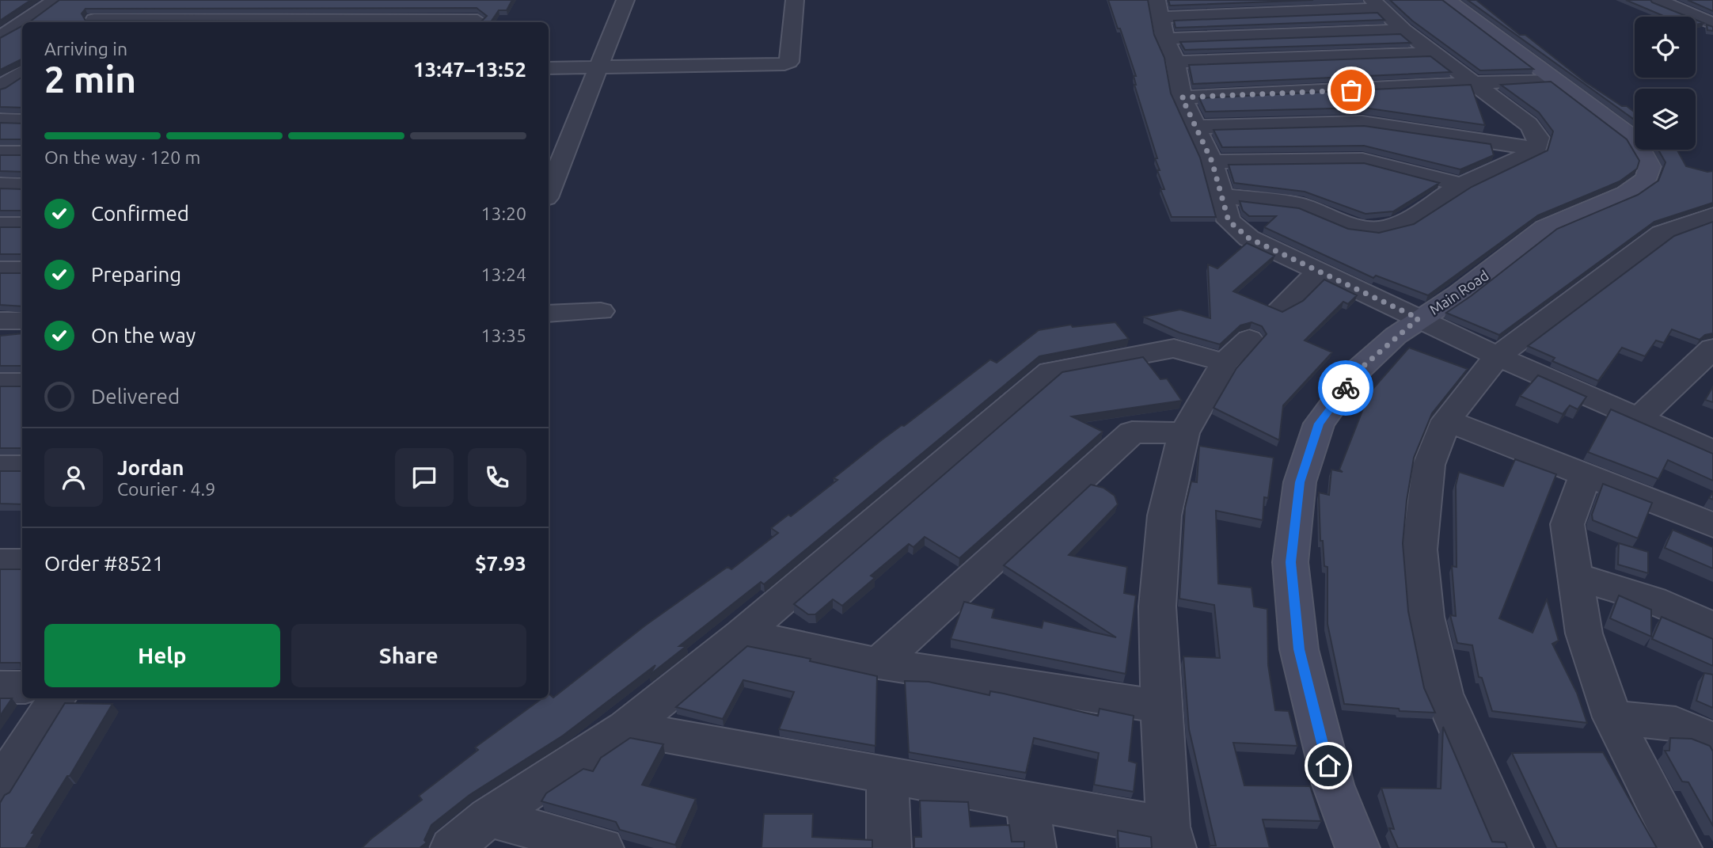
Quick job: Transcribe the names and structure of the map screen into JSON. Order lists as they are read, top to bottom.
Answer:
{
  "streets": {
    "street": ["Main Road"]
  },
  "page": {
    "heading": ["2 min", "Arriving in", "13:47–13:52"],
    "panel": [
      "Jordan",
      "Courier · 4.9",
      "Order #8521",
      "$7.93"
    ],
    "bar": "On the way · 120 m",
    "list": [
      ["Confirmed", "13:20"],
      ["Preparing", "13:24"],
      ["On the way", "13:35"],
      "Delivered"
    ],
    "buttons": ["Help", "Share"]
  }
}
